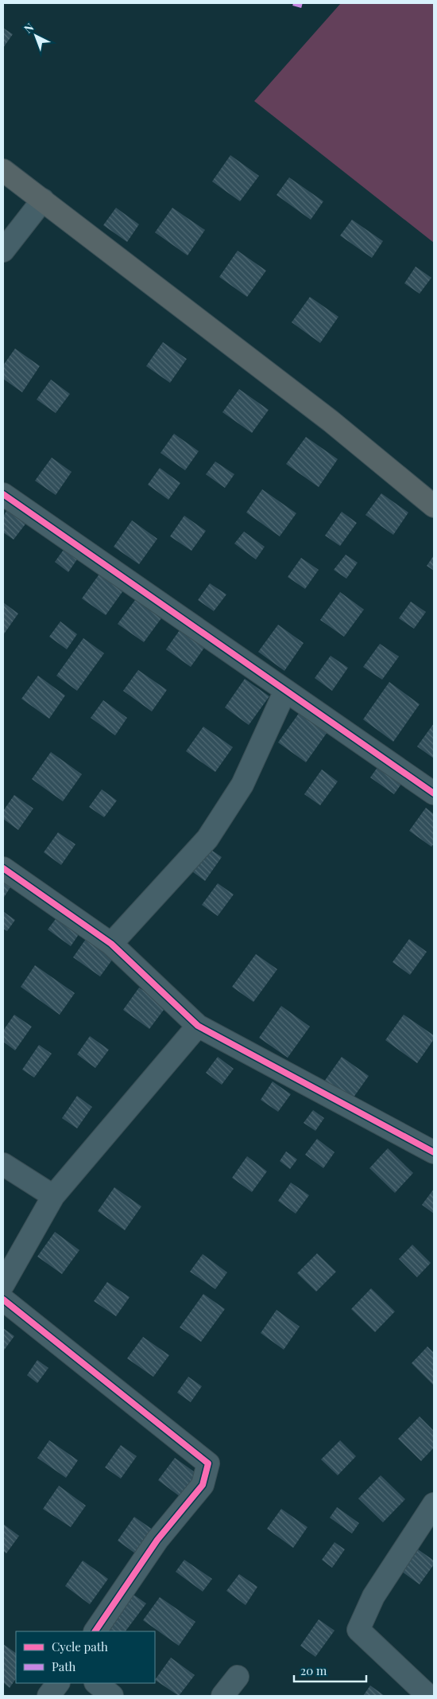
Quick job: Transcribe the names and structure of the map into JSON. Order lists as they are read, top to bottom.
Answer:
{
  "legend": ["Cycle path", "Path"],
  "scale_bar": "20 m",
  "north": "top left"
}
